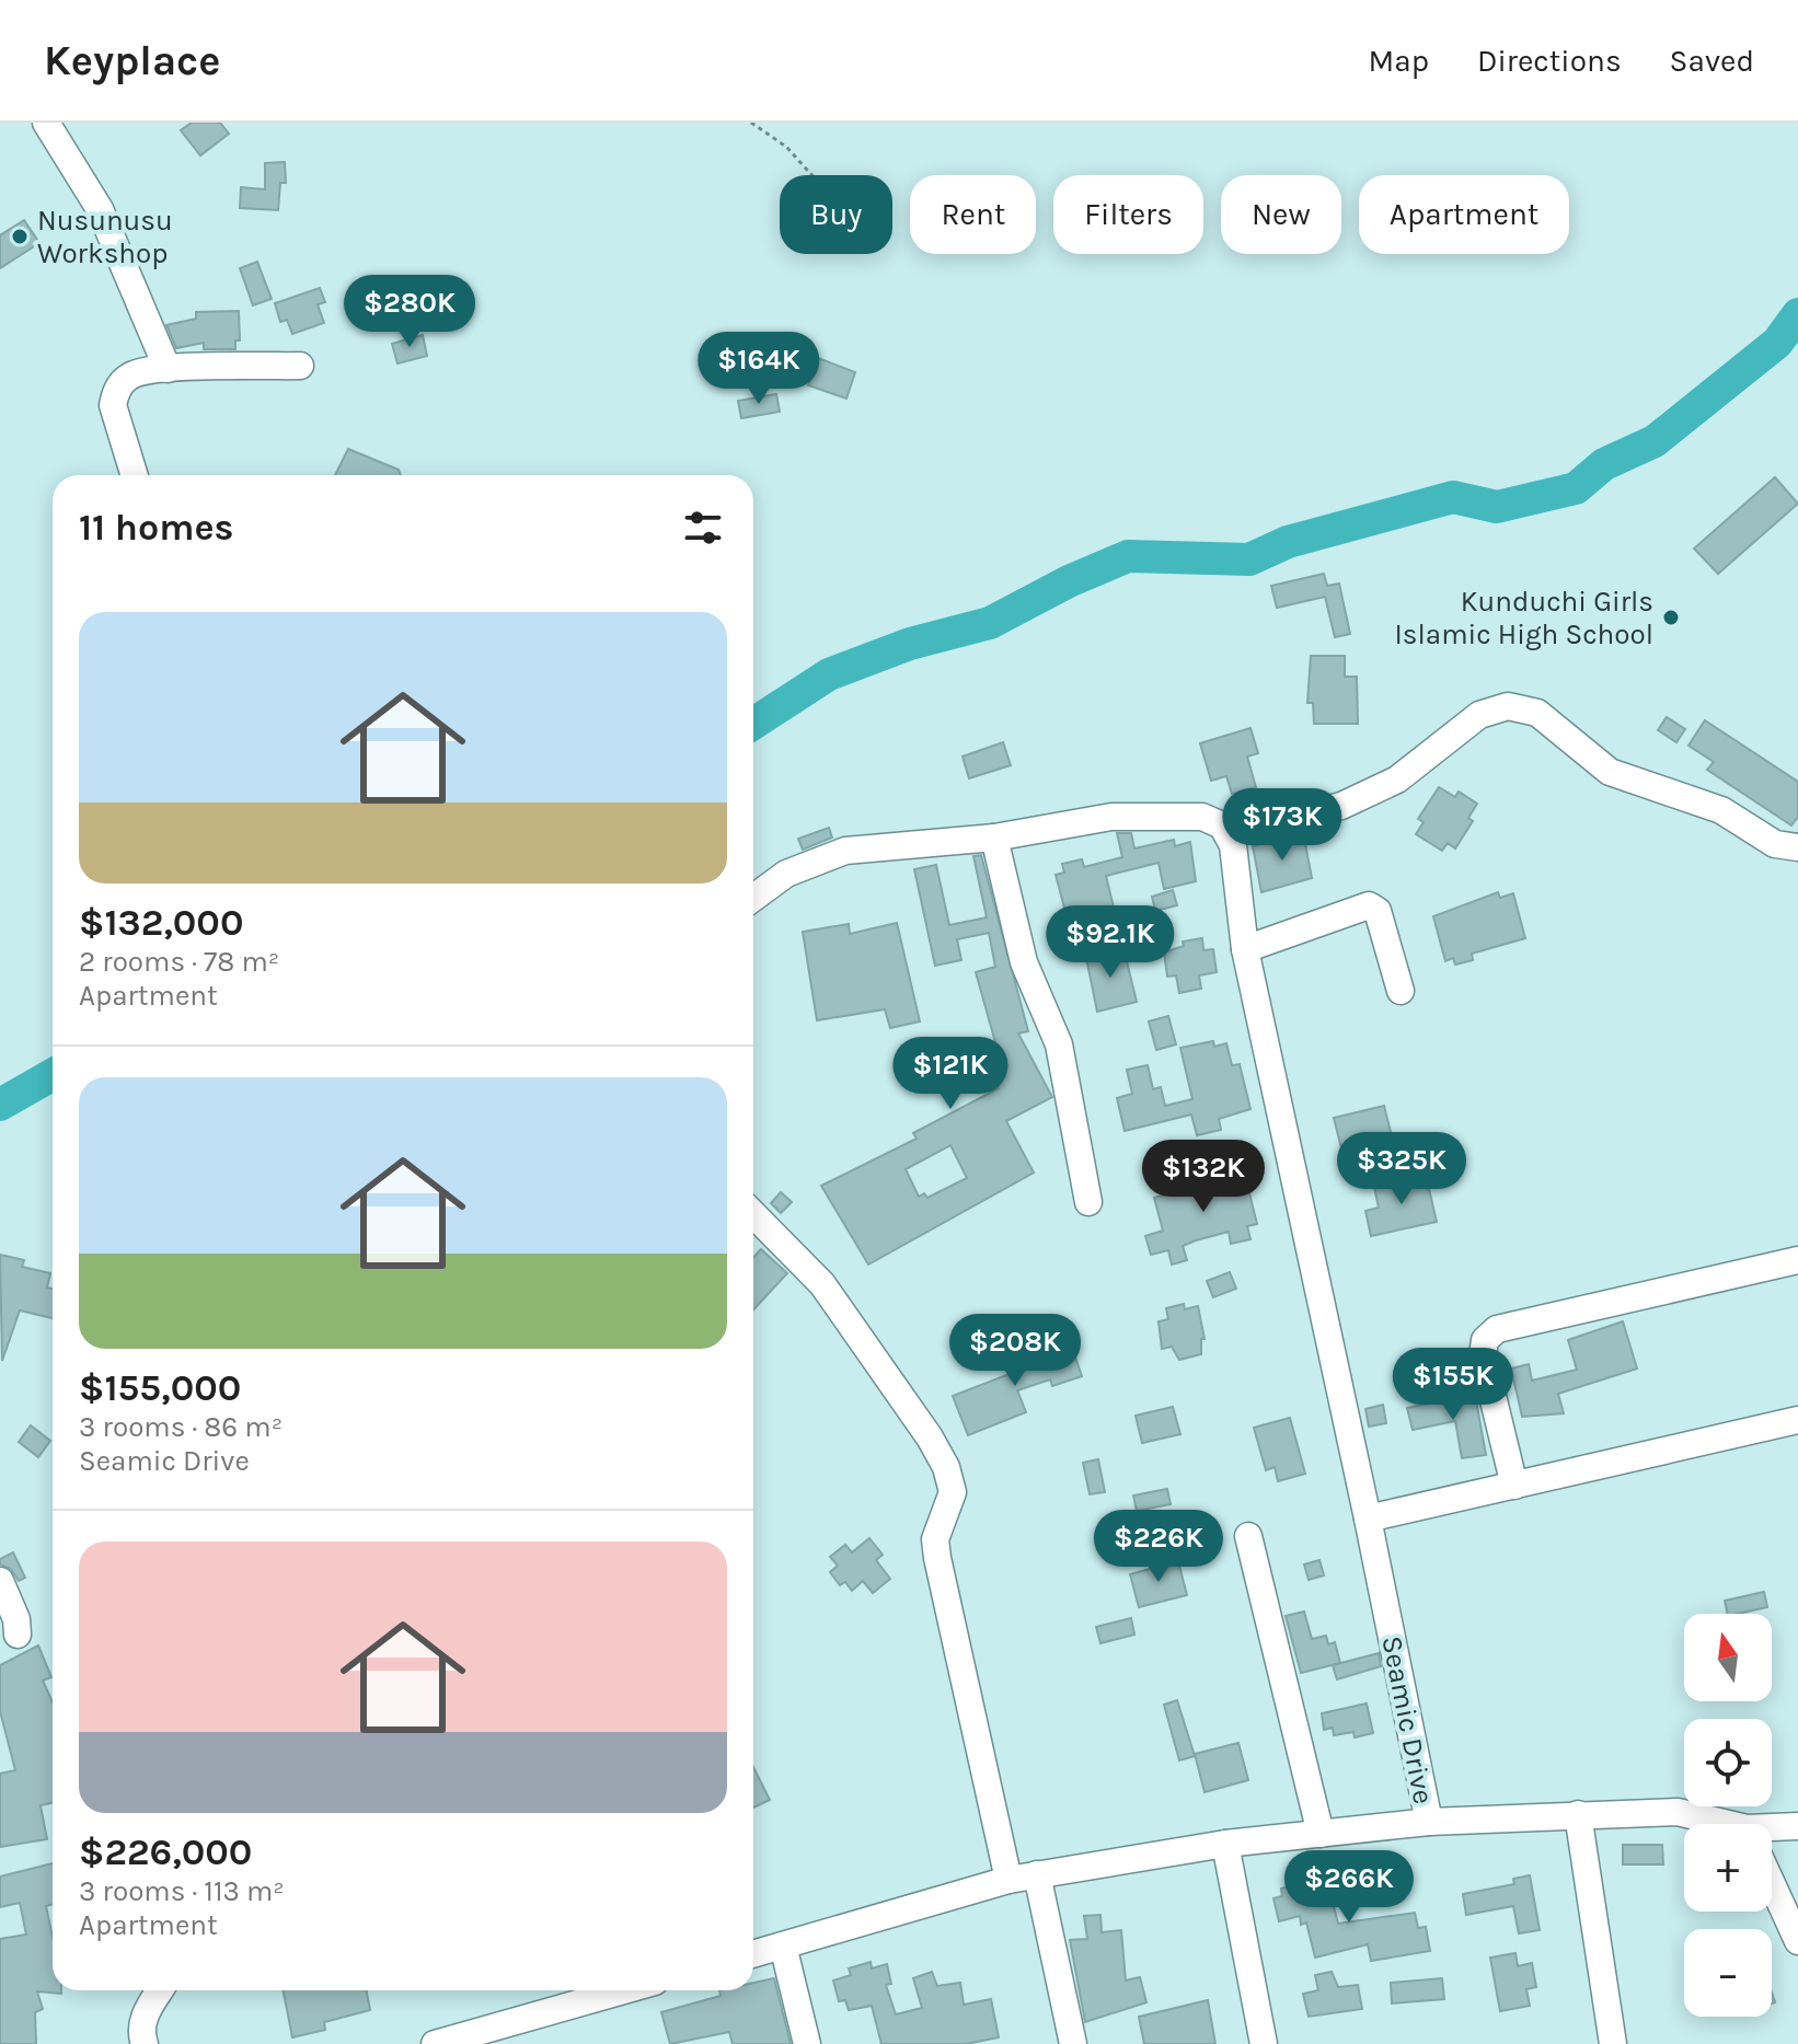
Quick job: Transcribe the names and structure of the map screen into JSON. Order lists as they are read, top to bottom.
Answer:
{
  "streets": {
    "street": ["Seamic Drive"]
  },
  "places": ["Nusunusu Workshop", "Kunduchi Girls Islamic High School"],
  "north": "top",
  "page": {
    "header": "Keyplace",
    "nav": ["Map", "Directions", "Saved"],
    "chip": [
      "Buy",
      "Rent",
      "Filters",
      "New",
      "Apartment"
    ],
    "price": [
      "$280K",
      "$164K",
      "$173K",
      "$92.1K",
      "$121K",
      "$325K",
      "$132K",
      "$208K",
      "$155K",
      "$226K",
      "$266K"
    ],
    "heading": "11 homes",
    "list": [
      {
        "name": "$132,000",
        "note": "2 rooms · 78 m² · Apartment"
      },
      {
        "name": "$155,000",
        "note": "3 rooms · 86 m² · Seamic Drive"
      },
      {
        "name": "$226,000",
        "note": "3 rooms · 113 m² · Apartment"
      }
    ],
    "map_buttons": ["+", "−"]
  }
}
